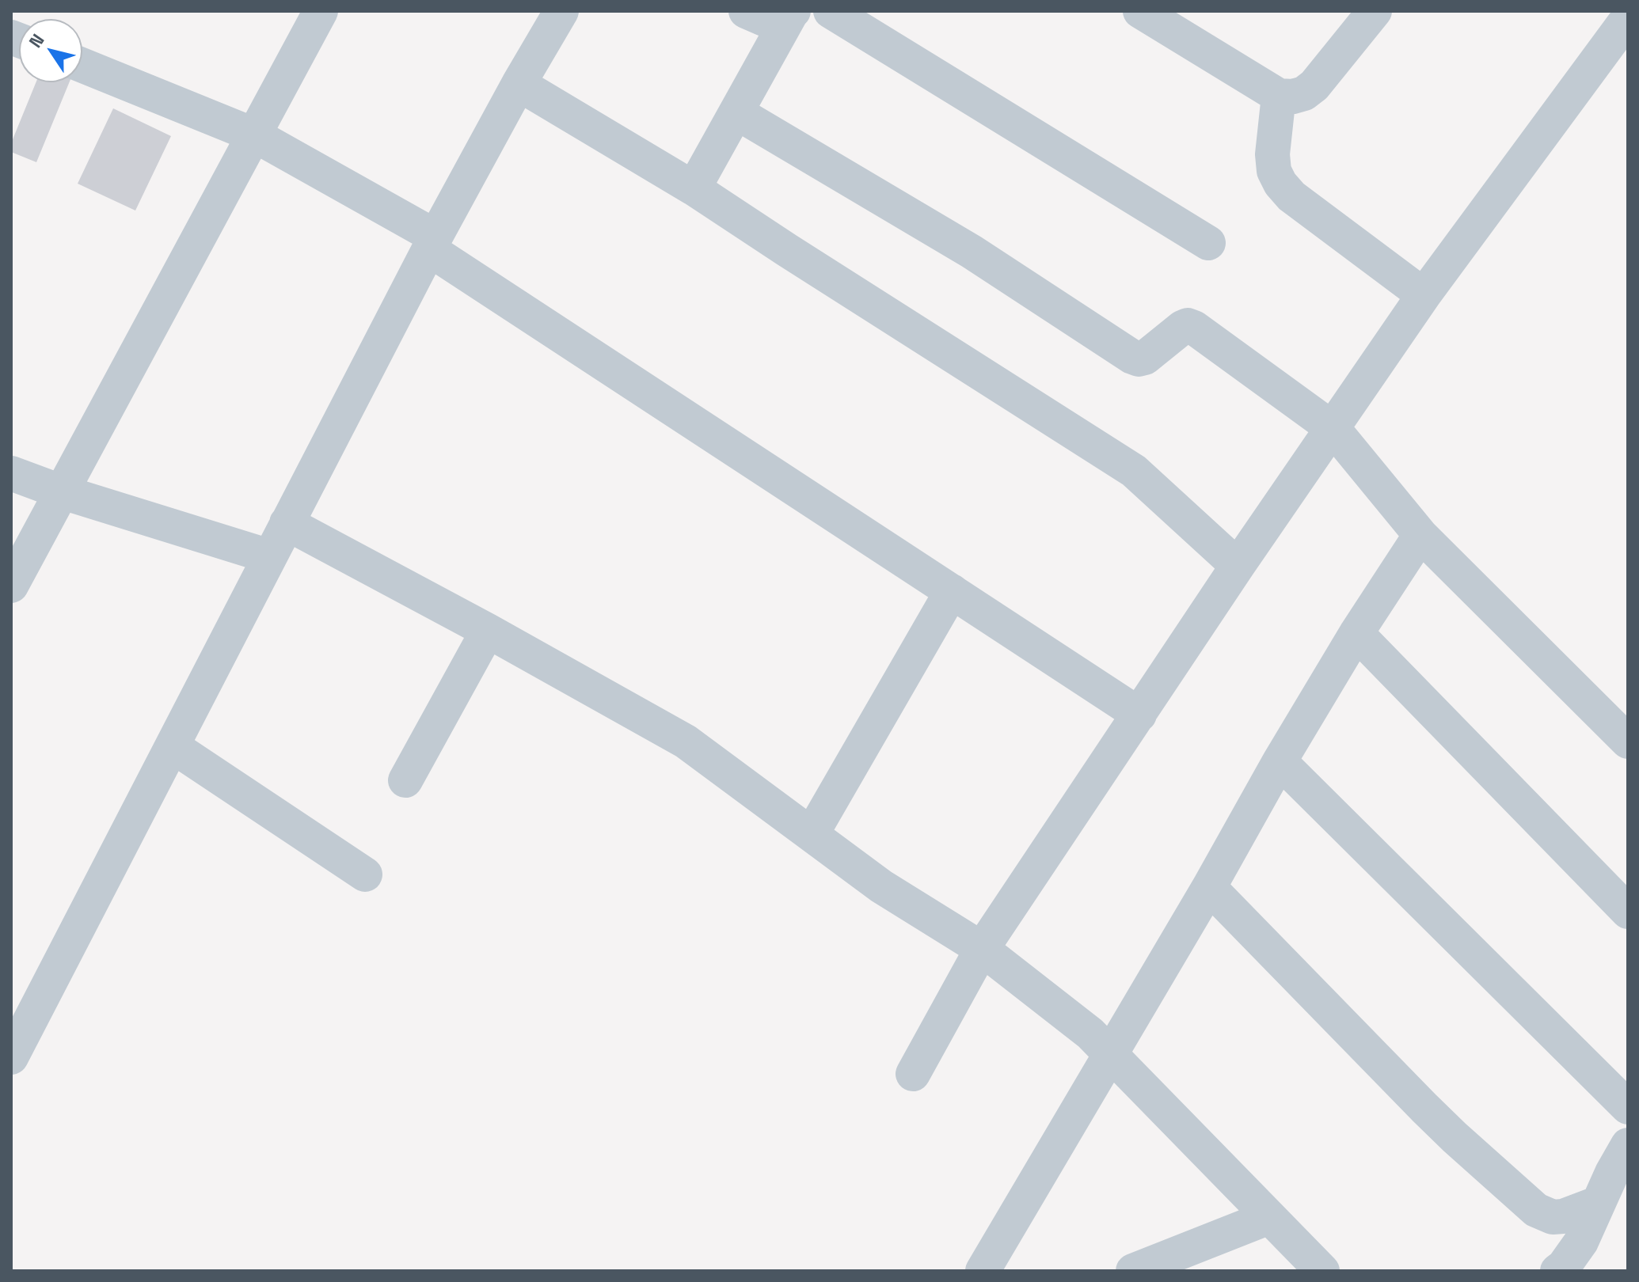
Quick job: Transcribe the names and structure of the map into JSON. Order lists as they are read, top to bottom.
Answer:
{
  "north": "top left"
}
